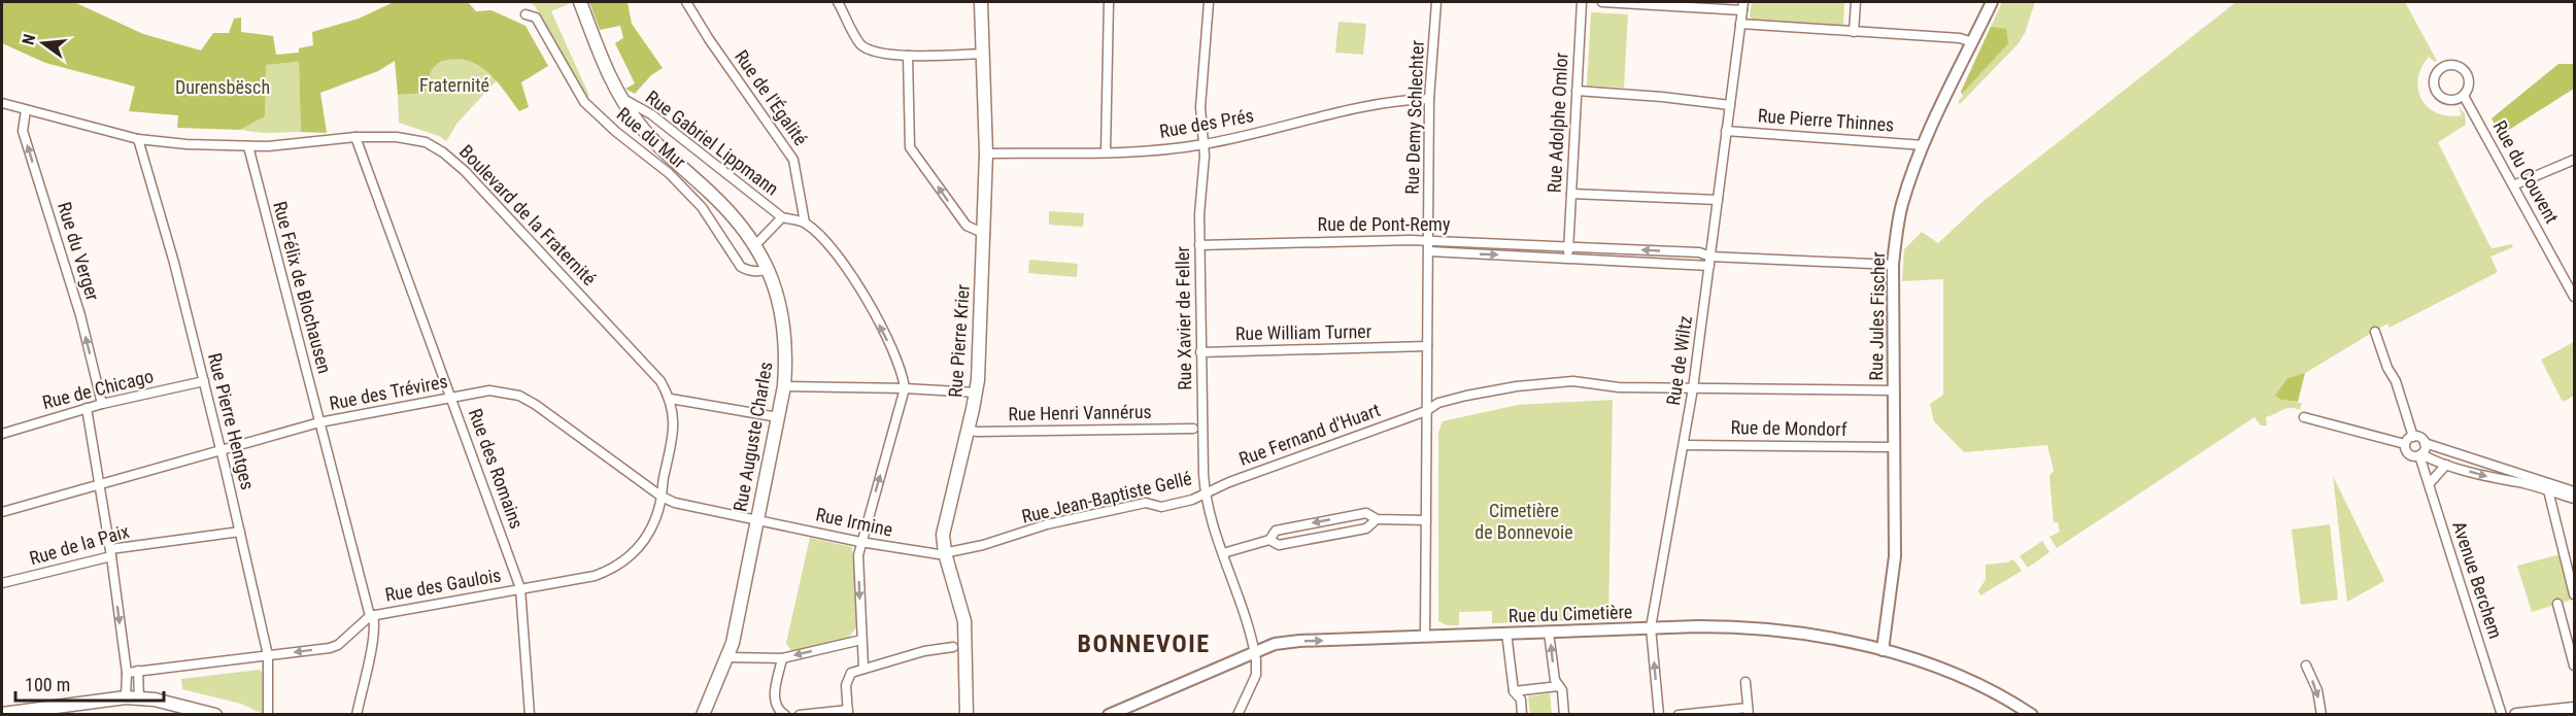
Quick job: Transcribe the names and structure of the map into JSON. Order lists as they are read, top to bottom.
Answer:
{
  "streets": {
    "main road": ["Rue Pierre Krier", "Rue Auguste Charles"],
    "street": [
      "Rue de l'Égalité",
      "Rue Demy Schlechter",
      "Rue Pierre Thinnes",
      "Rue Adolphe Omlor",
      "Rue des Prés",
      "Rue du Mur",
      "Rue Gabriel Lippmann",
      "Rue du Couvent",
      "Boulevard de la Fraternité",
      "Rue de Pont-Remy",
      "Rue du Verger",
      "Rue Félix de Blochausen",
      "Rue Jules Fischer",
      "Rue Xavier de Feller",
      "Rue William Turner",
      "Rue de Wiltz",
      "Rue de Chicago",
      "Rue des Trévires",
      "Rue Henri Vannérus",
      "Rue Pierre Hentges",
      "Rue de Mondorf",
      "Rue Fernand d'Huart",
      "Rue des Romains",
      "Rue Jean-Baptiste Gellé",
      "Rue Irmine",
      "Rue de la Paix",
      "Avenue Berchem",
      "Rue des Gaulois",
      "Rue du Cimetière"
    ]
  },
  "crossings": [
    ["Rue de l'Égalité", "Rue Gabriel Lippmann"],
    ["Rue Demy Schlechter", "Rue des Prés"],
    ["Rue Demy Schlechter", "Rue de Pont-Remy"],
    ["Rue Demy Schlechter", "Rue William Turner"],
    ["Rue Demy Schlechter", "Rue Fernand d'Huart"],
    ["Rue Demy Schlechter", "Rue du Cimetière"],
    ["Rue Pierre Thinnes", "Rue Jules Fischer"],
    ["Rue Pierre Thinnes", "Rue de Wiltz"],
    ["Rue Adolphe Omlor", "Rue de Pont-Remy"],
    ["Rue des Prés", "Rue Xavier de Feller"],
    ["Rue des Prés", "Rue Pierre Krier"],
    ["Rue du Mur", "Rue Auguste Charles"],
    ["Rue Gabriel Lippmann", "Rue Auguste Charles"],
    ["Boulevard de la Fraternité", "Rue du Verger"],
    ["Boulevard de la Fraternité", "Rue Félix de Blochausen"],
    ["Boulevard de la Fraternité", "Rue Pierre Hentges"],
    ["Boulevard de la Fraternité", "Rue des Romains"],
    ["Rue de Pont-Remy", "Rue Jules Fischer"],
    ["Rue de Pont-Remy", "Rue Xavier de Feller"],
    ["Rue de Pont-Remy", "Rue de Wiltz"],
    ["Rue du Verger", "Rue de Chicago"],
    ["Rue Félix de Blochausen", "Rue des Trévires"],
    ["Rue Félix de Blochausen", "Rue des Gaulois"],
    ["Rue Jules Fischer", "Rue de Mondorf"],
    ["Rue Jules Fischer", "Rue Fernand d'Huart"],
    ["Rue Jules Fischer", "Rue du Cimetière"],
    ["Rue Xavier de Feller", "Rue William Turner"],
    ["Rue Xavier de Feller", "Rue Fernand d'Huart"],
    ["Rue Xavier de Feller", "Rue Jean-Baptiste Gellé"],
    ["Rue Xavier de Feller", "Rue du Cimetière"],
    ["Rue Pierre Krier", "Rue Henri Vannérus"],
    ["Rue Pierre Krier", "Rue Jean-Baptiste Gellé"],
    ["Rue Pierre Krier", "Rue Irmine"],
    ["Rue de Wiltz", "Rue de Mondorf"],
    ["Rue de Wiltz", "Rue Fernand d'Huart"],
    ["Rue de Wiltz", "Rue du Cimetière"],
    ["Rue de Chicago", "Rue Pierre Hentges"],
    ["Rue des Trévires", "Rue Pierre Hentges"],
    ["Rue des Trévires", "Rue Auguste Charles"],
    ["Rue des Trévires", "Rue des Romains"],
    ["Rue des Trévires", "Rue Irmine"],
    ["Rue des Trévires", "Rue des Gaulois"],
    ["Rue Pierre Hentges", "Rue de la Paix"],
    ["Rue Pierre Hentges", "Rue des Gaulois"],
    ["Rue Fernand d'Huart", "Rue Jean-Baptiste Gellé"],
    ["Rue Auguste Charles", "Rue Irmine"],
    ["Rue des Romains", "Rue des Gaulois"],
    ["Rue Jean-Baptiste Gellé", "Rue Irmine"]
  ],
  "one_way": ["Rue du Verger"],
  "districts": ["BONNEVOIE"],
  "parks": ["Fraternité", "Durensbësch", "Cimetière de Bonnevoie"],
  "scale_bar": "100 m",
  "north": "left"
}
